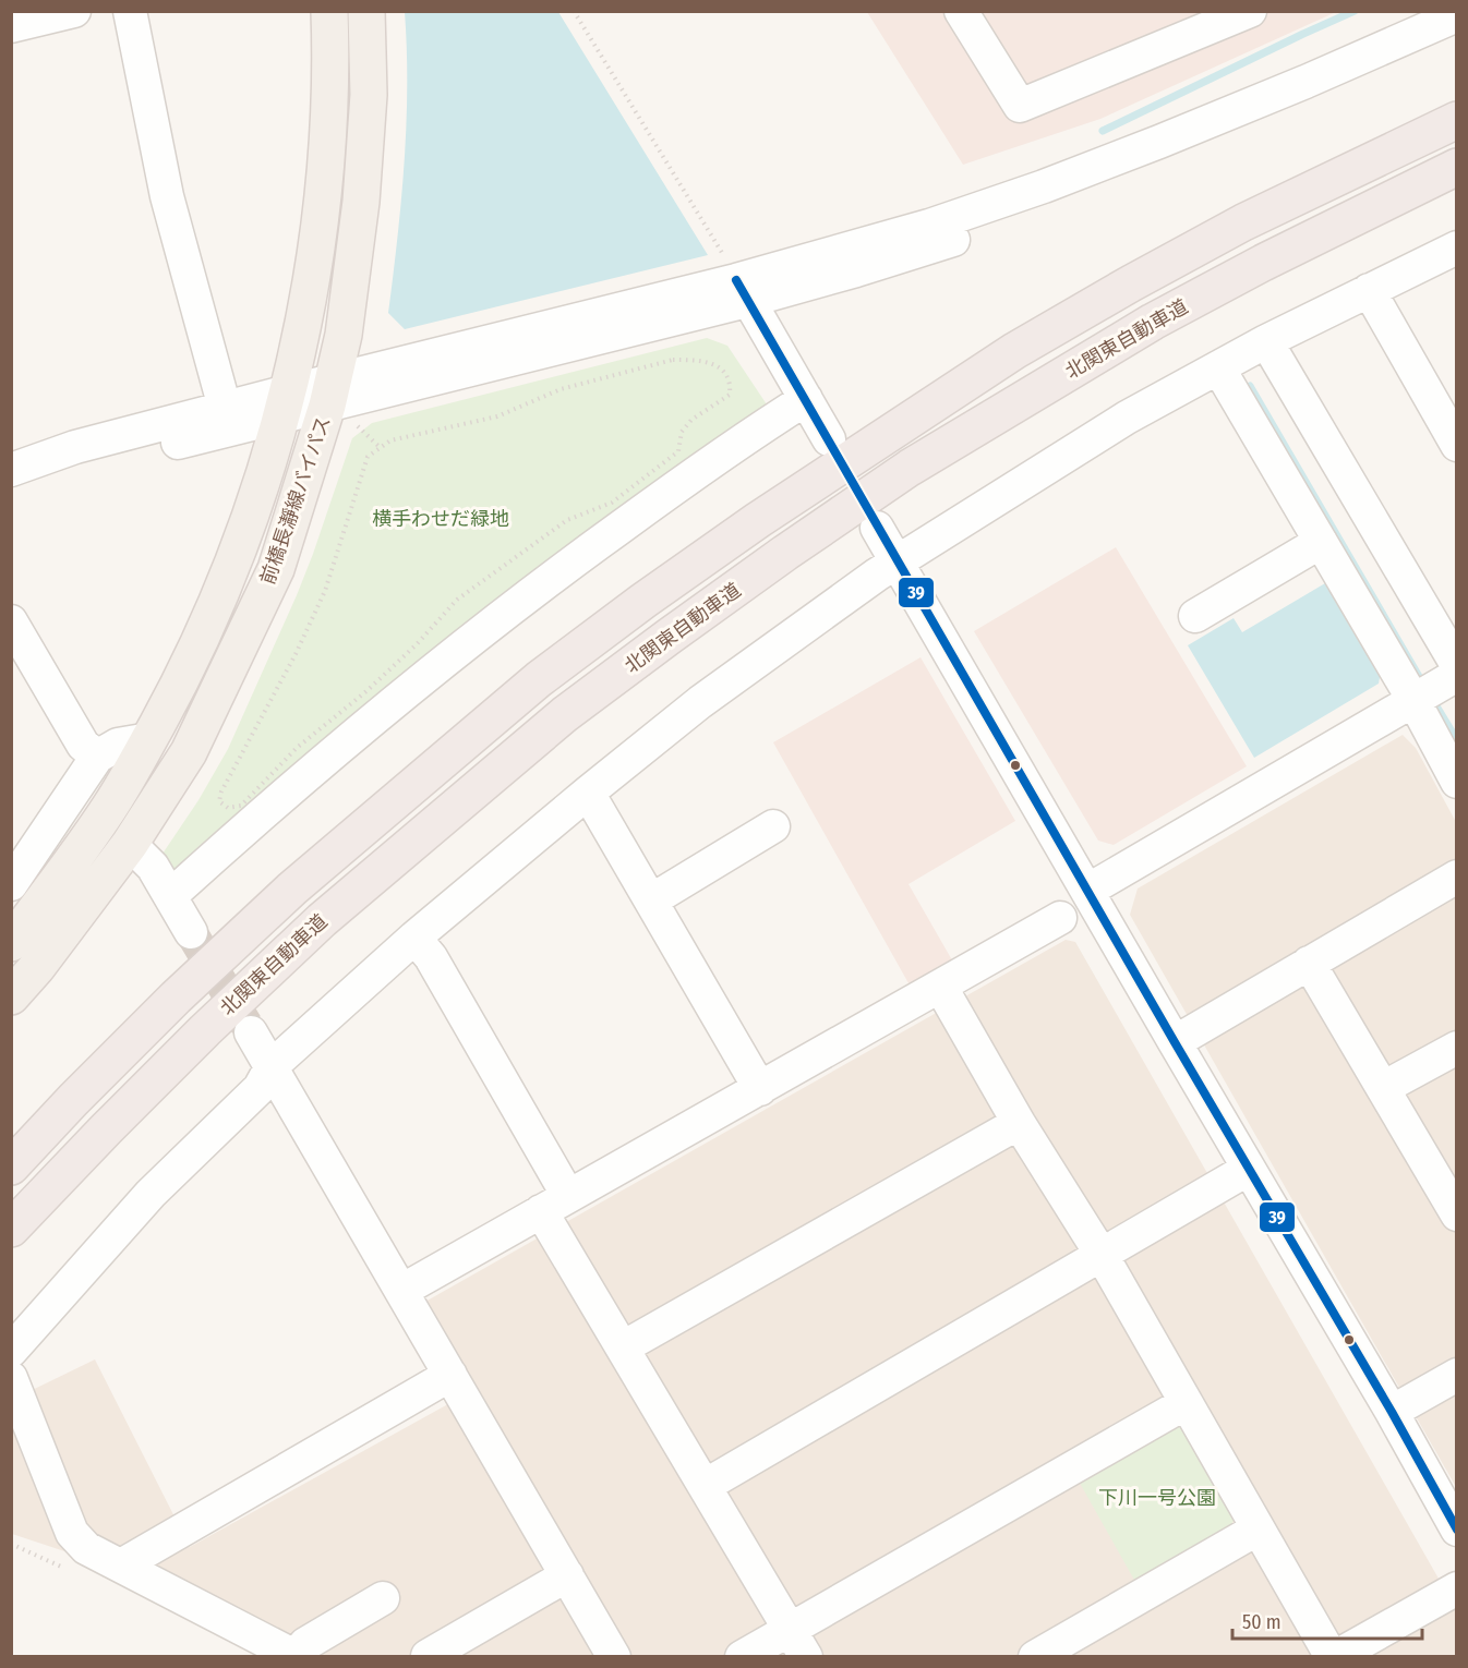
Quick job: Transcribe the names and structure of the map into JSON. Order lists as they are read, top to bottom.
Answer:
{
  "streets": {
    "highway": ["北関東自動車道"],
    "main road": ["前橋長瀞線バイパス"]
  },
  "parks": ["横手わせだ緑地", "下川一号公園"],
  "lines": ["transit line 39"],
  "scale_bar": "50 m"
}
